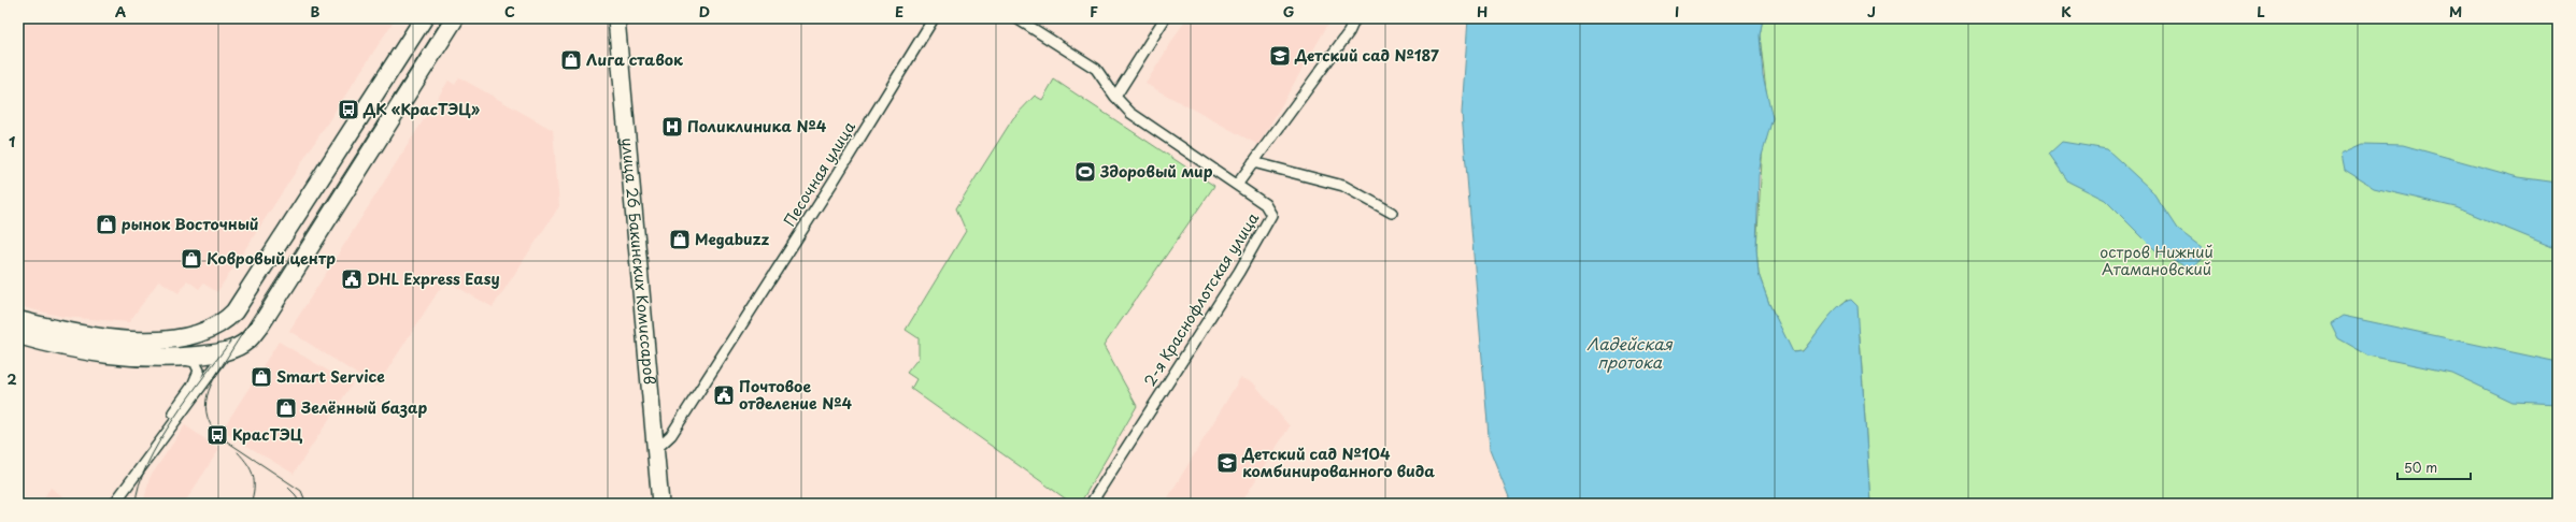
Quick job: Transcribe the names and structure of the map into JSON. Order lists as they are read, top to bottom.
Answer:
{
  "streets": {
    "main road": ["улица 26 Бакинских Комиссаров"],
    "street": ["Песочная улица", "2-я Краснофлотская улица"]
  },
  "crossings": [
    ["Песочная улица", "улица 26 Бакинских Комиссаров"]
  ],
  "water": ["Ладейская протока"],
  "parks": ["остров Нижний Атамановский"],
  "places": {
    "school or university": ["Детский сад №187", "Детский сад №104 комбинированного вида"],
    "shop": [
      "Лига ставок",
      "рынок Восточный",
      "Megabuzz",
      "Ковровый центр",
      "Smart Service",
      "Зелённый базар"
    ],
    "bus stop": ["ДК «КрасТЭЦ»", "КрасТЭЦ"],
    "hospital": ["Поликлиника №4"],
    "sports": ["Здоровый мир"],
    "public building": ["DHL Express Easy", "Почтовое отделение №4"]
  },
  "scale_bar": "50 m",
  "grid": {
    "columns": [
      "A",
      "B",
      "C",
      "D",
      "E",
      "F",
      "G",
      "H",
      "I",
      "J",
      "K",
      "L",
      "M"
    ],
    "rows": ["1", "2"]
  }
}
